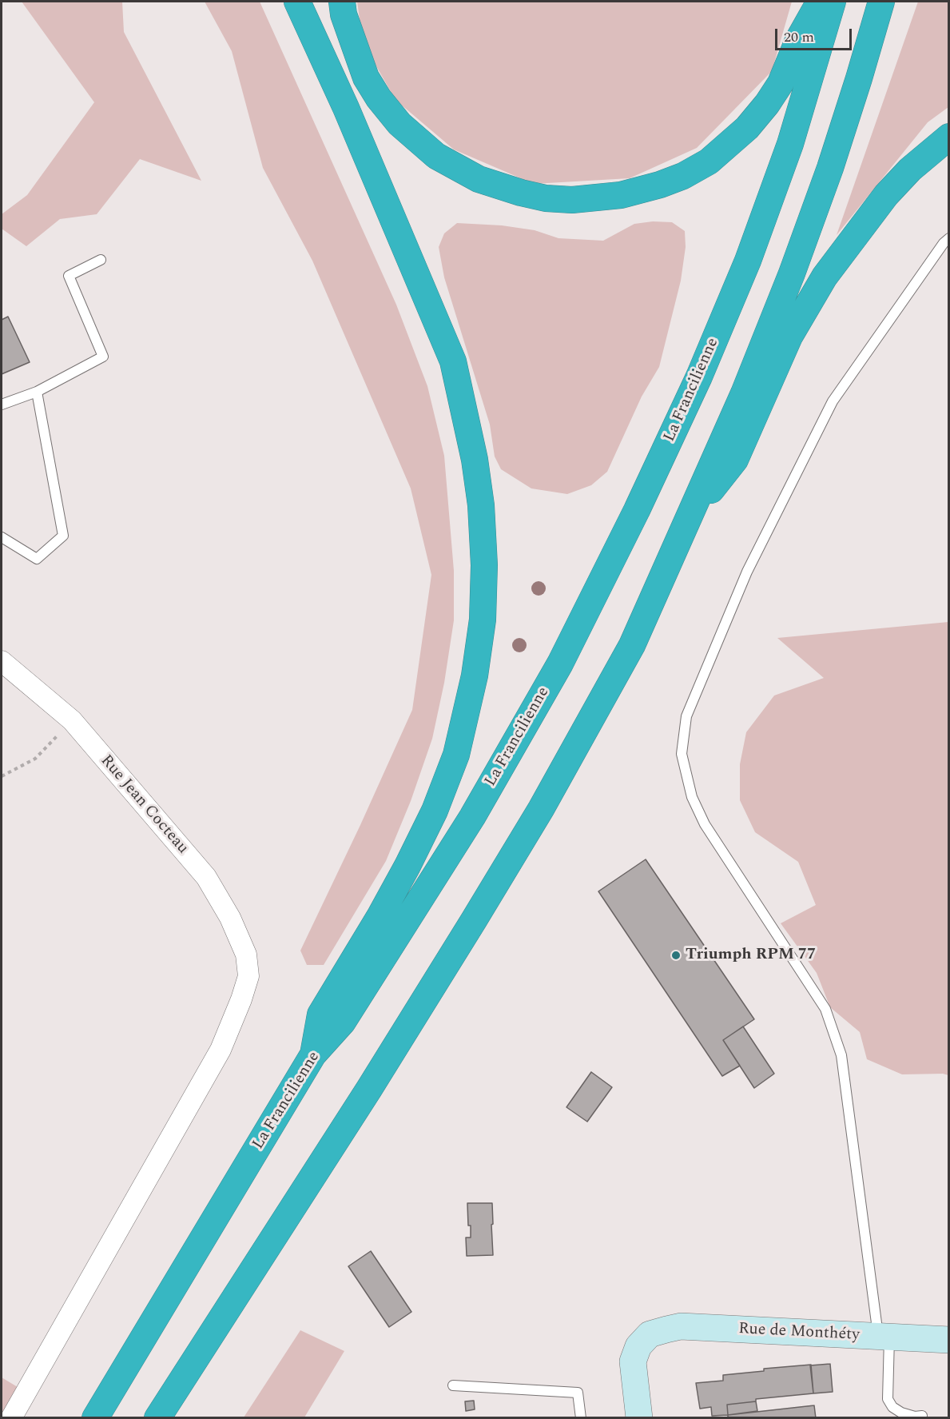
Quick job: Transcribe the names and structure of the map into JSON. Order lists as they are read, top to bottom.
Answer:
{
  "streets": {
    "highway": ["La Francilienne"],
    "street": ["Rue Jean Cocteau", "Rue de Monthéty"]
  },
  "places": ["Triumph RPM 77"],
  "scale_bar": "20 m"
}
